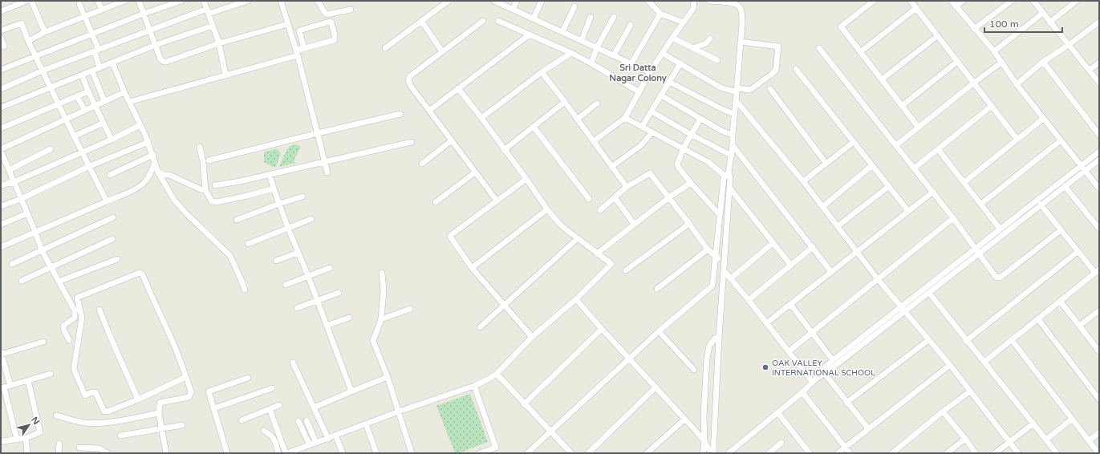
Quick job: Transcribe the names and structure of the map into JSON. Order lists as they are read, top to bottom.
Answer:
{
  "districts": ["Sri Datta Nagar Colony"],
  "places": ["OAK VALLEY INTERNATIONAL SCHOOL"],
  "scale_bar": "100 m",
  "north": "top right"
}
